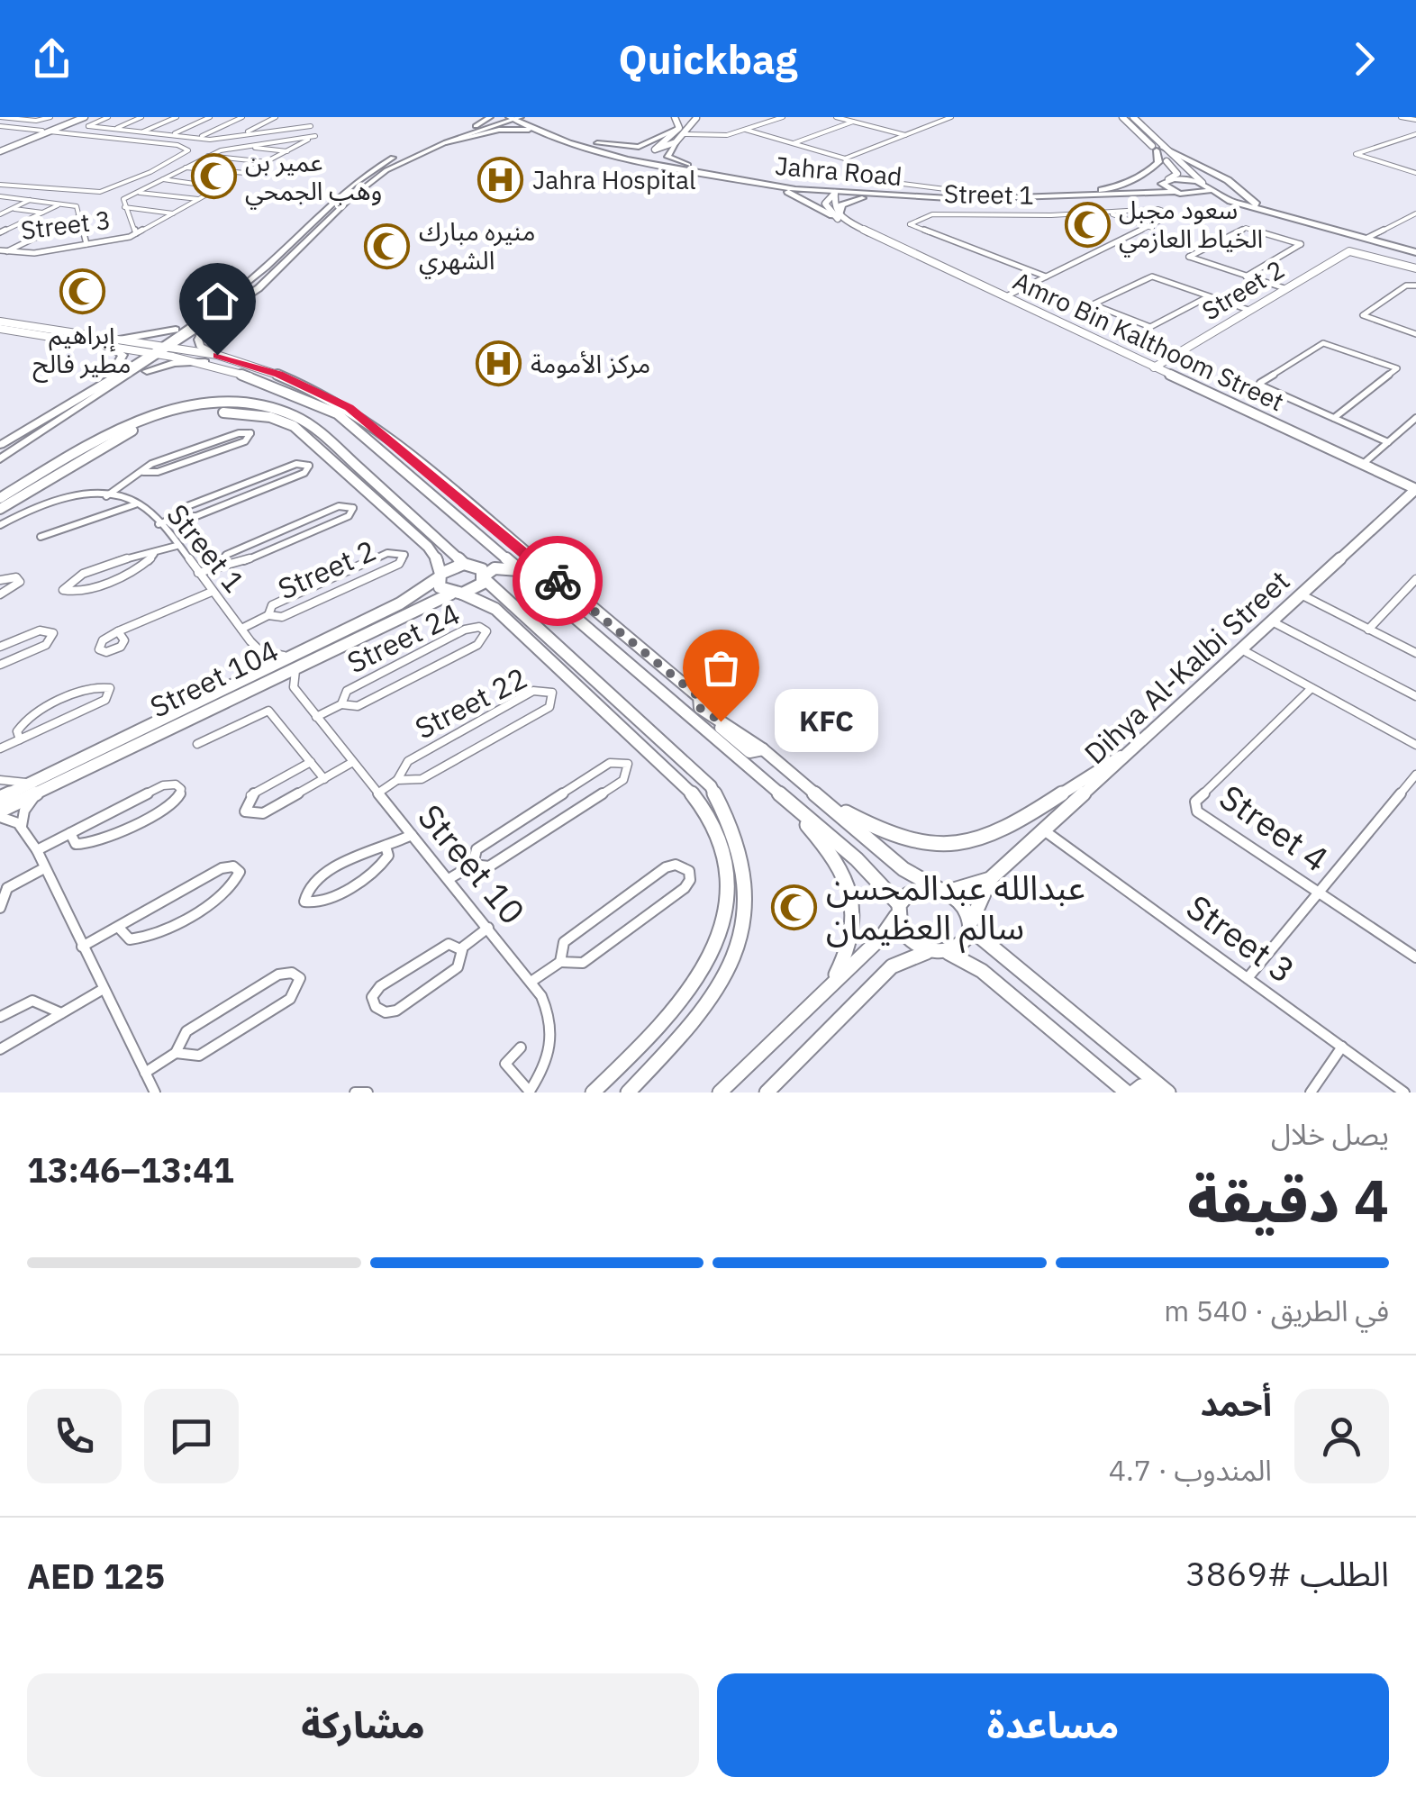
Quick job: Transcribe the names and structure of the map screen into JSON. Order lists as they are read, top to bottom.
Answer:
{
  "streets": {
    "highway": ["Jahra Road"],
    "street": [
      "Street 1",
      "Street 3",
      "Street 2",
      "Amro Bin Kalthoom Street",
      "Street 24",
      "Dihya Al-Kalbi Street",
      "Street 104",
      "Street 22",
      "Street 4",
      "Street 10"
    ]
  },
  "crossings": [
    ["Street 1", "Street 2"],
    ["Street 3", "Dihya Al-Kalbi Street"],
    ["Street 2", "Amro Bin Kalthoom Street"],
    ["Amro Bin Kalthoom Street", "Dihya Al-Kalbi Street"],
    ["Street 24", "Street 10"],
    ["Street 22", "Street 10"]
  ],
  "places": {
    "mosque": [
      "عمير بن وهب الجمحي",
      "سعود مجبل الخياط العازمي",
      "منيره مبارك الشهري",
      "إبراهيم مطير فالح",
      "عبدالله عبدالمحسن سالم العظيمان"
    ],
    "hospital": ["Jahra Hospital", "مركز الأمومة"],
    "other": ["KFC"]
  },
  "page": {
    "header": "Quickbag",
    "bubble": "KFC",
    "heading": ["4 دقيقة", "يصل خلال", "13:41–13:46"],
    "panel": [
      "أحمد",
      "المندوب · 4.7",
      "الطلب #3869",
      "AED 125"
    ],
    "bar": "في الطريق · 540 m",
    "buttons": ["مساعدة", "مشاركة"]
  }
}
